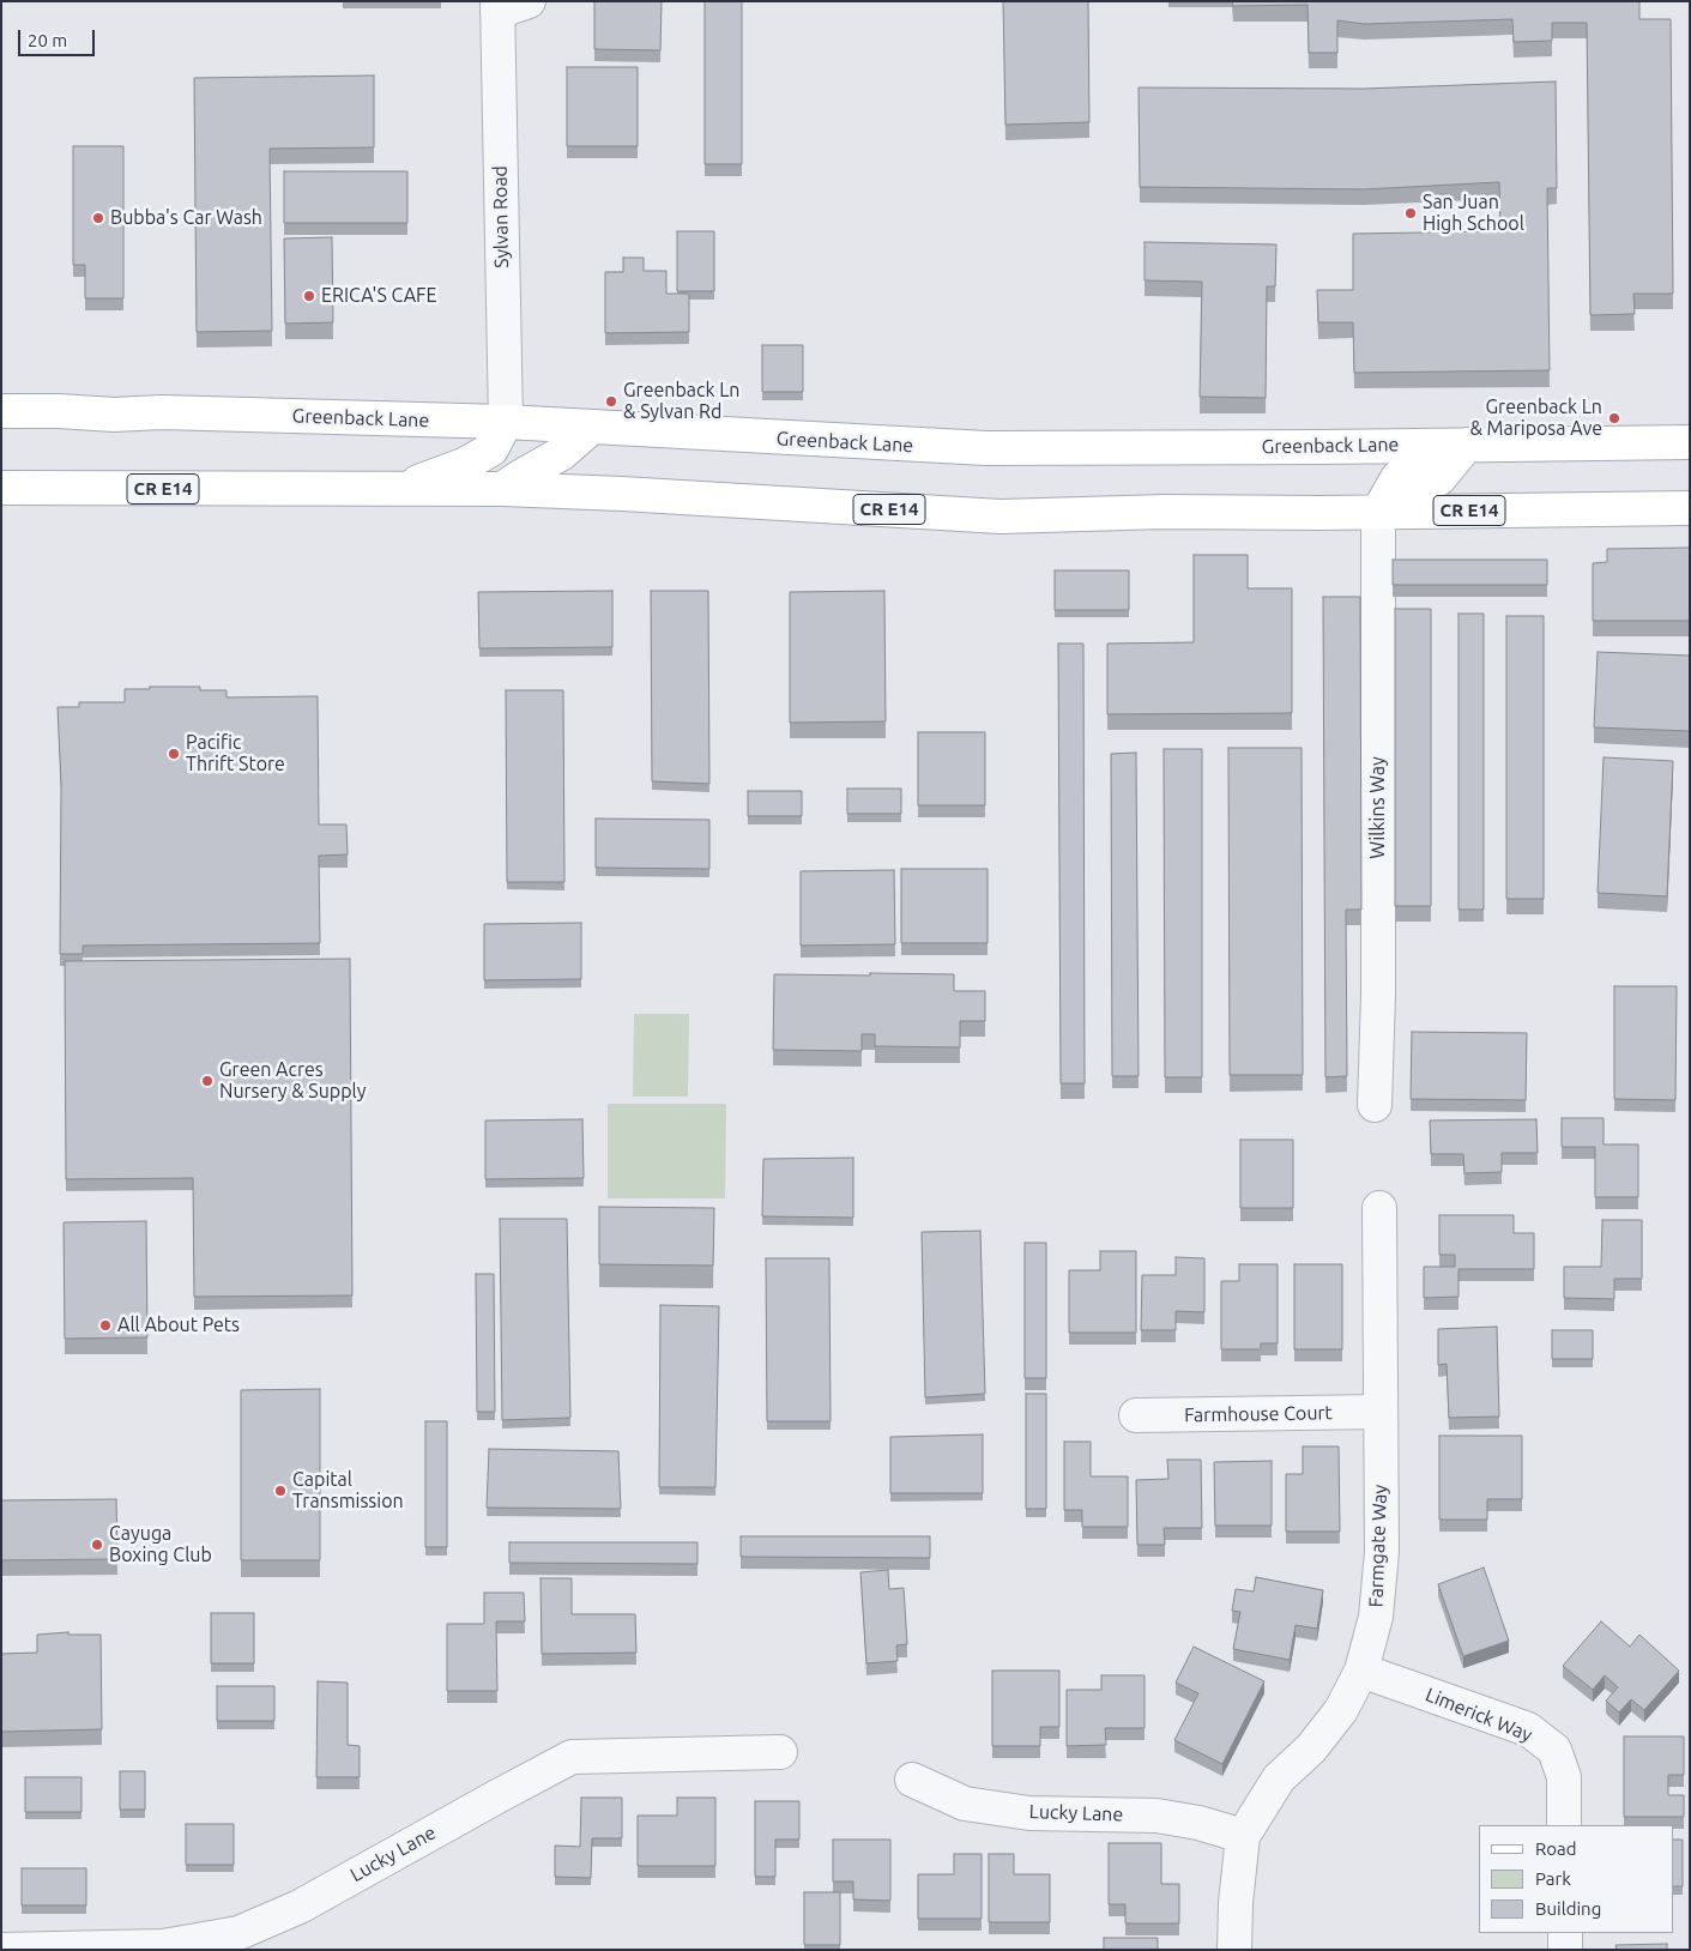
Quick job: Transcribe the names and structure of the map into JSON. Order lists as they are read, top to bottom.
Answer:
{
  "streets": {
    "main road": ["Greenback Lane", "CR E14"],
    "street": [
      "Sylvan Road",
      "Wilkins Way",
      "Farmhouse Court",
      "Farmgate Way",
      "Limerick Way",
      "Lucky Lane"
    ]
  },
  "crossings": [
    ["Sylvan Road", "Greenback Lane"],
    ["CR E14", "Wilkins Way"],
    ["Farmhouse Court", "Farmgate Way"],
    ["Farmgate Way", "Limerick Way"],
    ["Farmgate Way", "Lucky Lane"]
  ],
  "places": [
    "San Juan High School",
    "Bubba's Car Wash",
    "ERICA'S CAFE",
    "Greenback Ln & Sylvan Rd",
    "Greenback Ln & Mariposa Ave",
    "Pacific Thrift Store",
    "Green Acres Nursery & Supply",
    "All About Pets",
    "Capital Transmission",
    "Cayuga Boxing Club"
  ],
  "legend": ["Road", "Park", "Building"],
  "scale_bar": "20 m"
}
